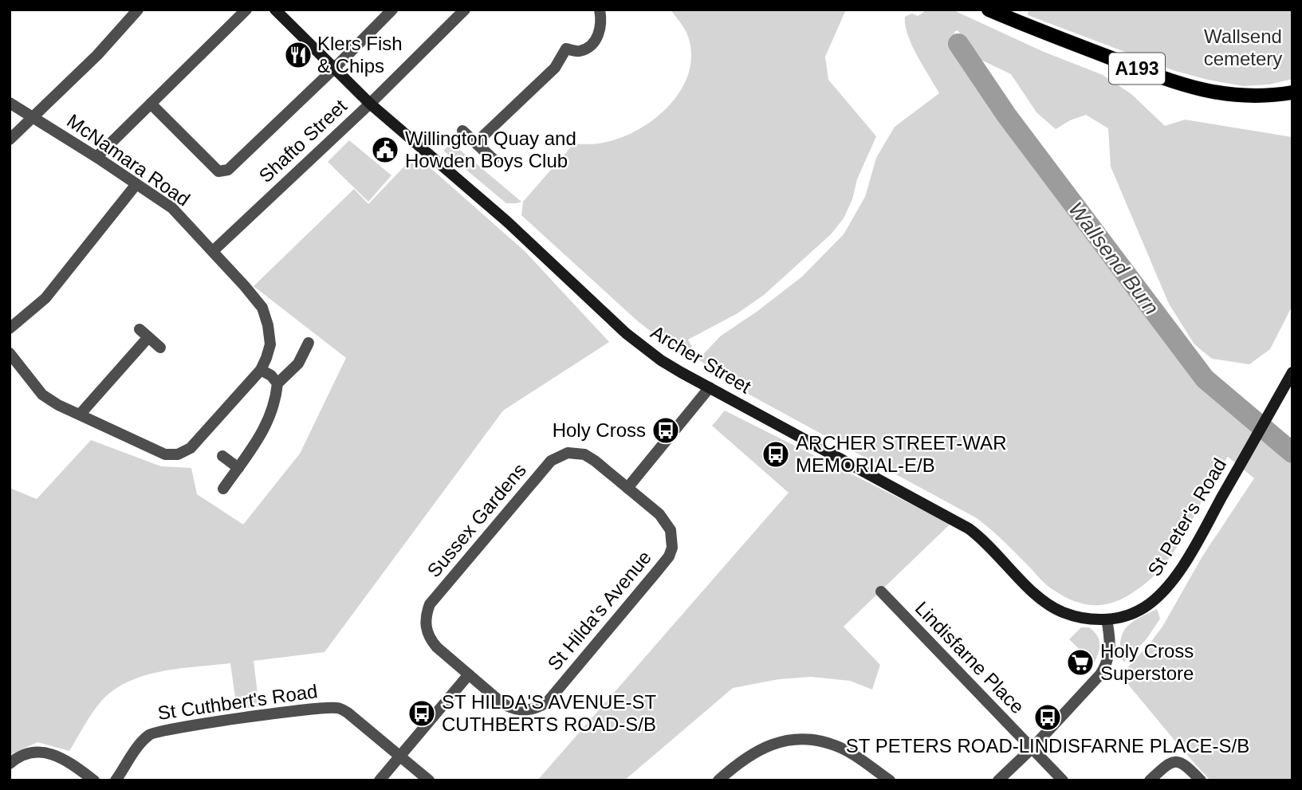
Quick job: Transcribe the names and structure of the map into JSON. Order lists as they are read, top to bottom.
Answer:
{
  "streets": {
    "main road": ["A193", "Archer Street", "St Peter's Road"],
    "street": [
      "Shafto Street",
      "McNamara Road",
      "Sussex Gardens",
      "St Hilda's Avenue",
      "Lindisfarne Place",
      "St Cuthbert's Road"
    ]
  },
  "crossings": [
    ["Shafto Street", "McNamara Road"],
    ["Shafto Street", "Archer Street"],
    ["Archer Street", "St Peter's Road"],
    ["Sussex Gardens", "St Hilda's Avenue"]
  ],
  "water": ["Wallsend Burn"],
  "parks": ["Wallsend cemetery"],
  "places": {
    "restaurant": ["Klers Fish & Chips"],
    "public building": ["Willington Quay and Howden Boys Club"],
    "bus stop": [
      "Holy Cross",
      "ARCHER STREET-WAR MEMORIAL-E/B",
      "ST HILDA'S AVENUE-ST CUTHBERTS ROAD-S/B",
      "ST PETERS ROAD-LINDISFARNE PLACE-S/B"
    ],
    "supermarket": ["Holy Cross Superstore"]
  }
}
